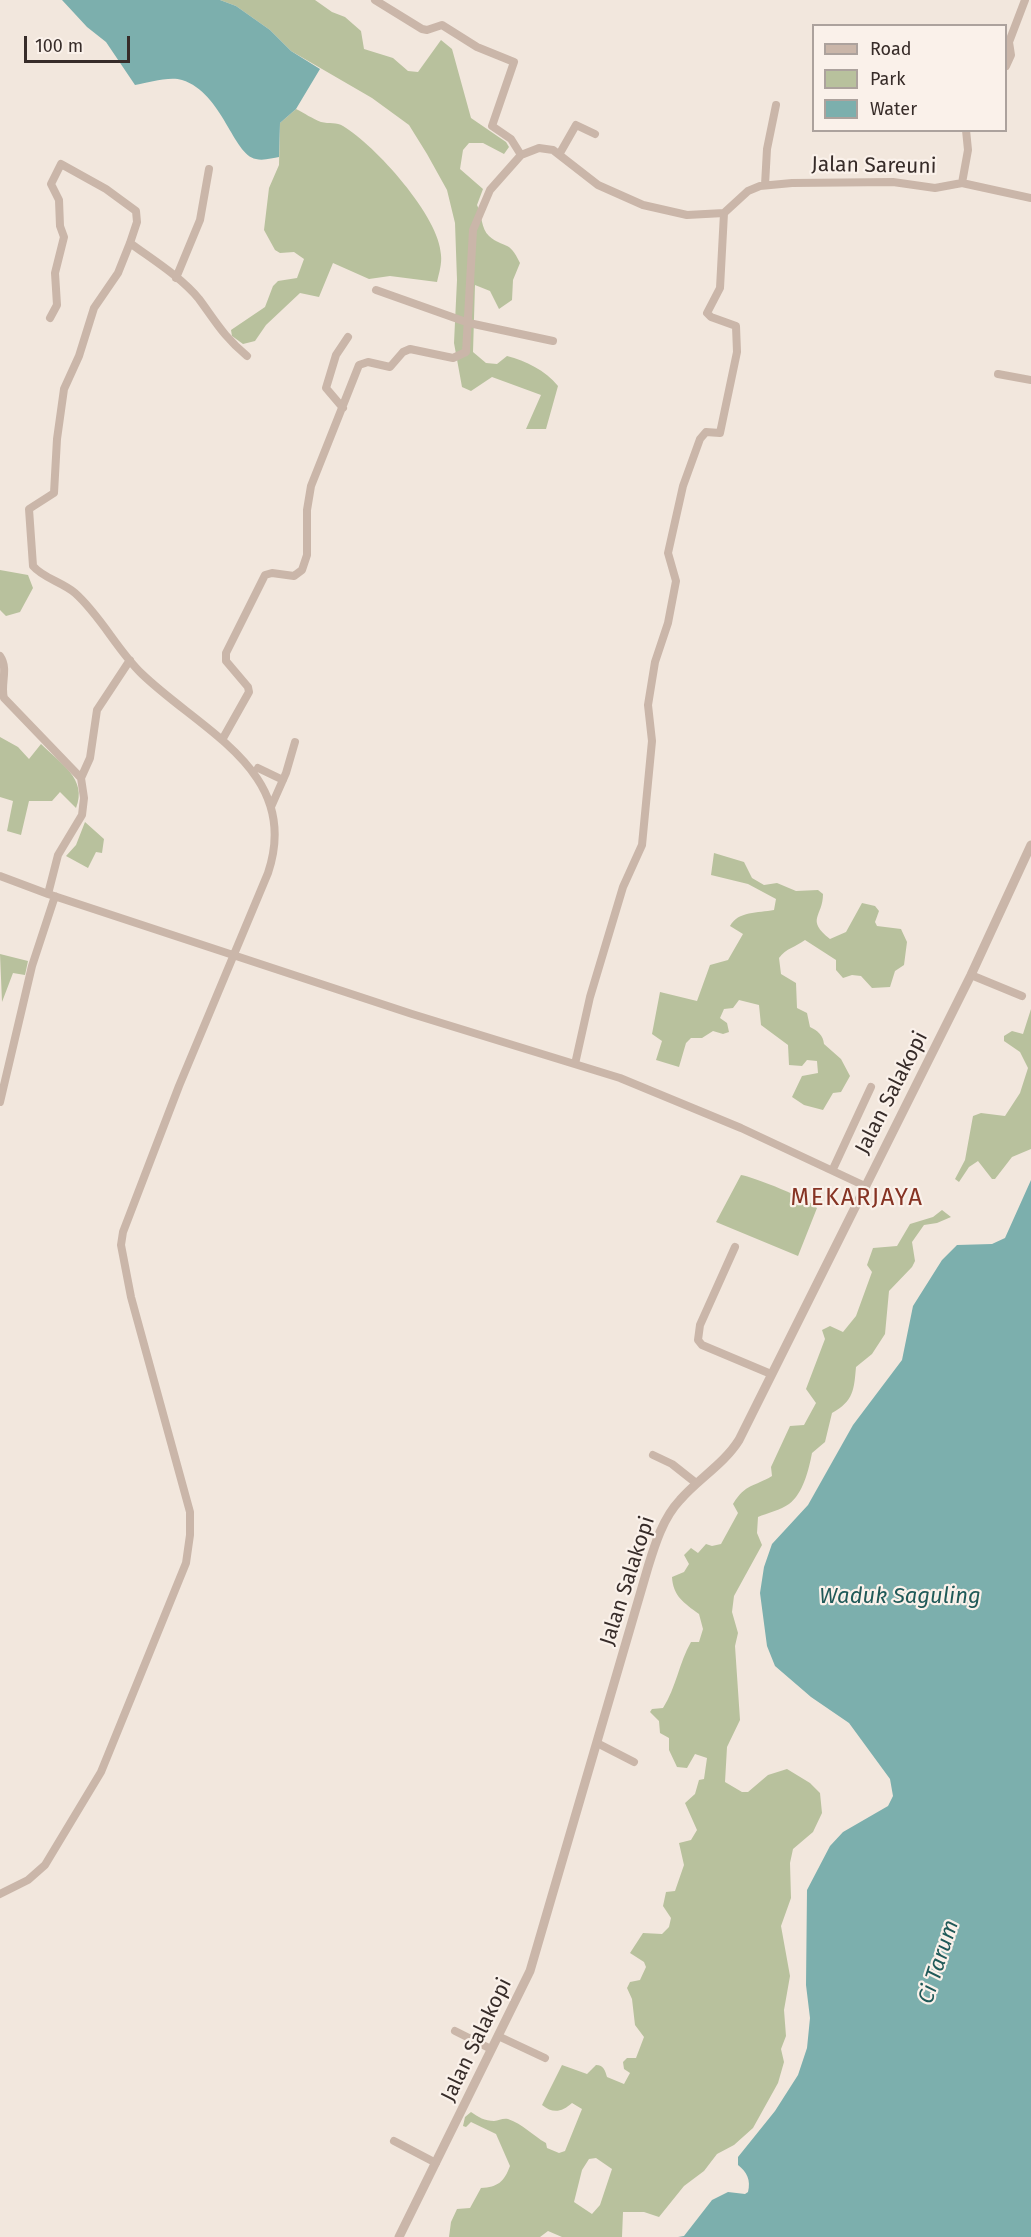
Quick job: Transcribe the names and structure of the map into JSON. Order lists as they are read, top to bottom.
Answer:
{
  "streets": {
    "street": ["Jalan Sareuni", "Jalan Salakopi"]
  },
  "districts": ["MEKARJAYA"],
  "water": ["Waduk Saguling", "Ci Tarum"],
  "legend": ["Road", "Park", "Water"],
  "scale_bar": "100 m"
}
